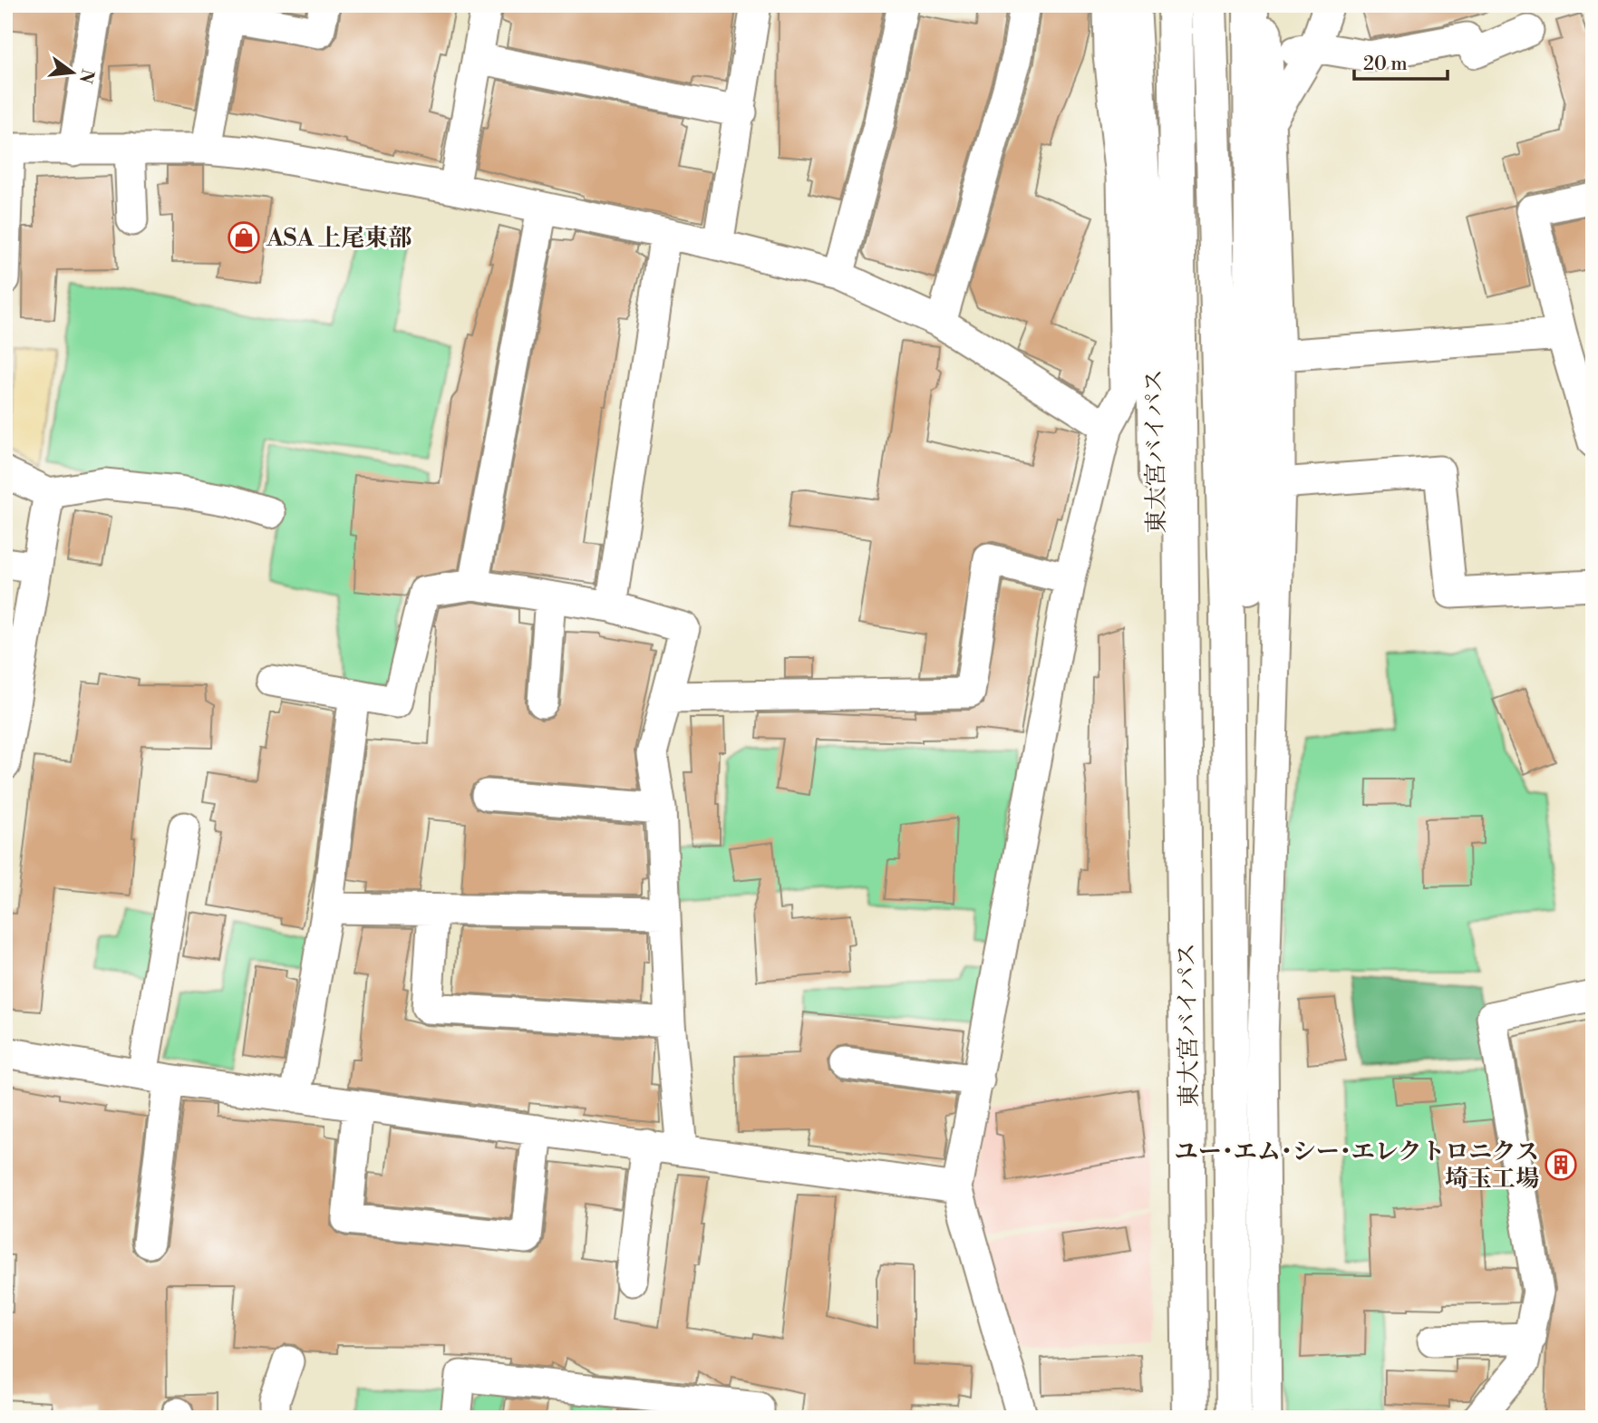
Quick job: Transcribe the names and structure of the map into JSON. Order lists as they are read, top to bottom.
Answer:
{
  "streets": {
    "highway": ["東大宮バイパス"]
  },
  "places": {
    "shop": ["ASA 上尾東部"],
    "building": ["ユー･エム･シー･エレクトロニクス 埼玉工場"]
  },
  "scale_bar": "20 m",
  "north": "right"
}
